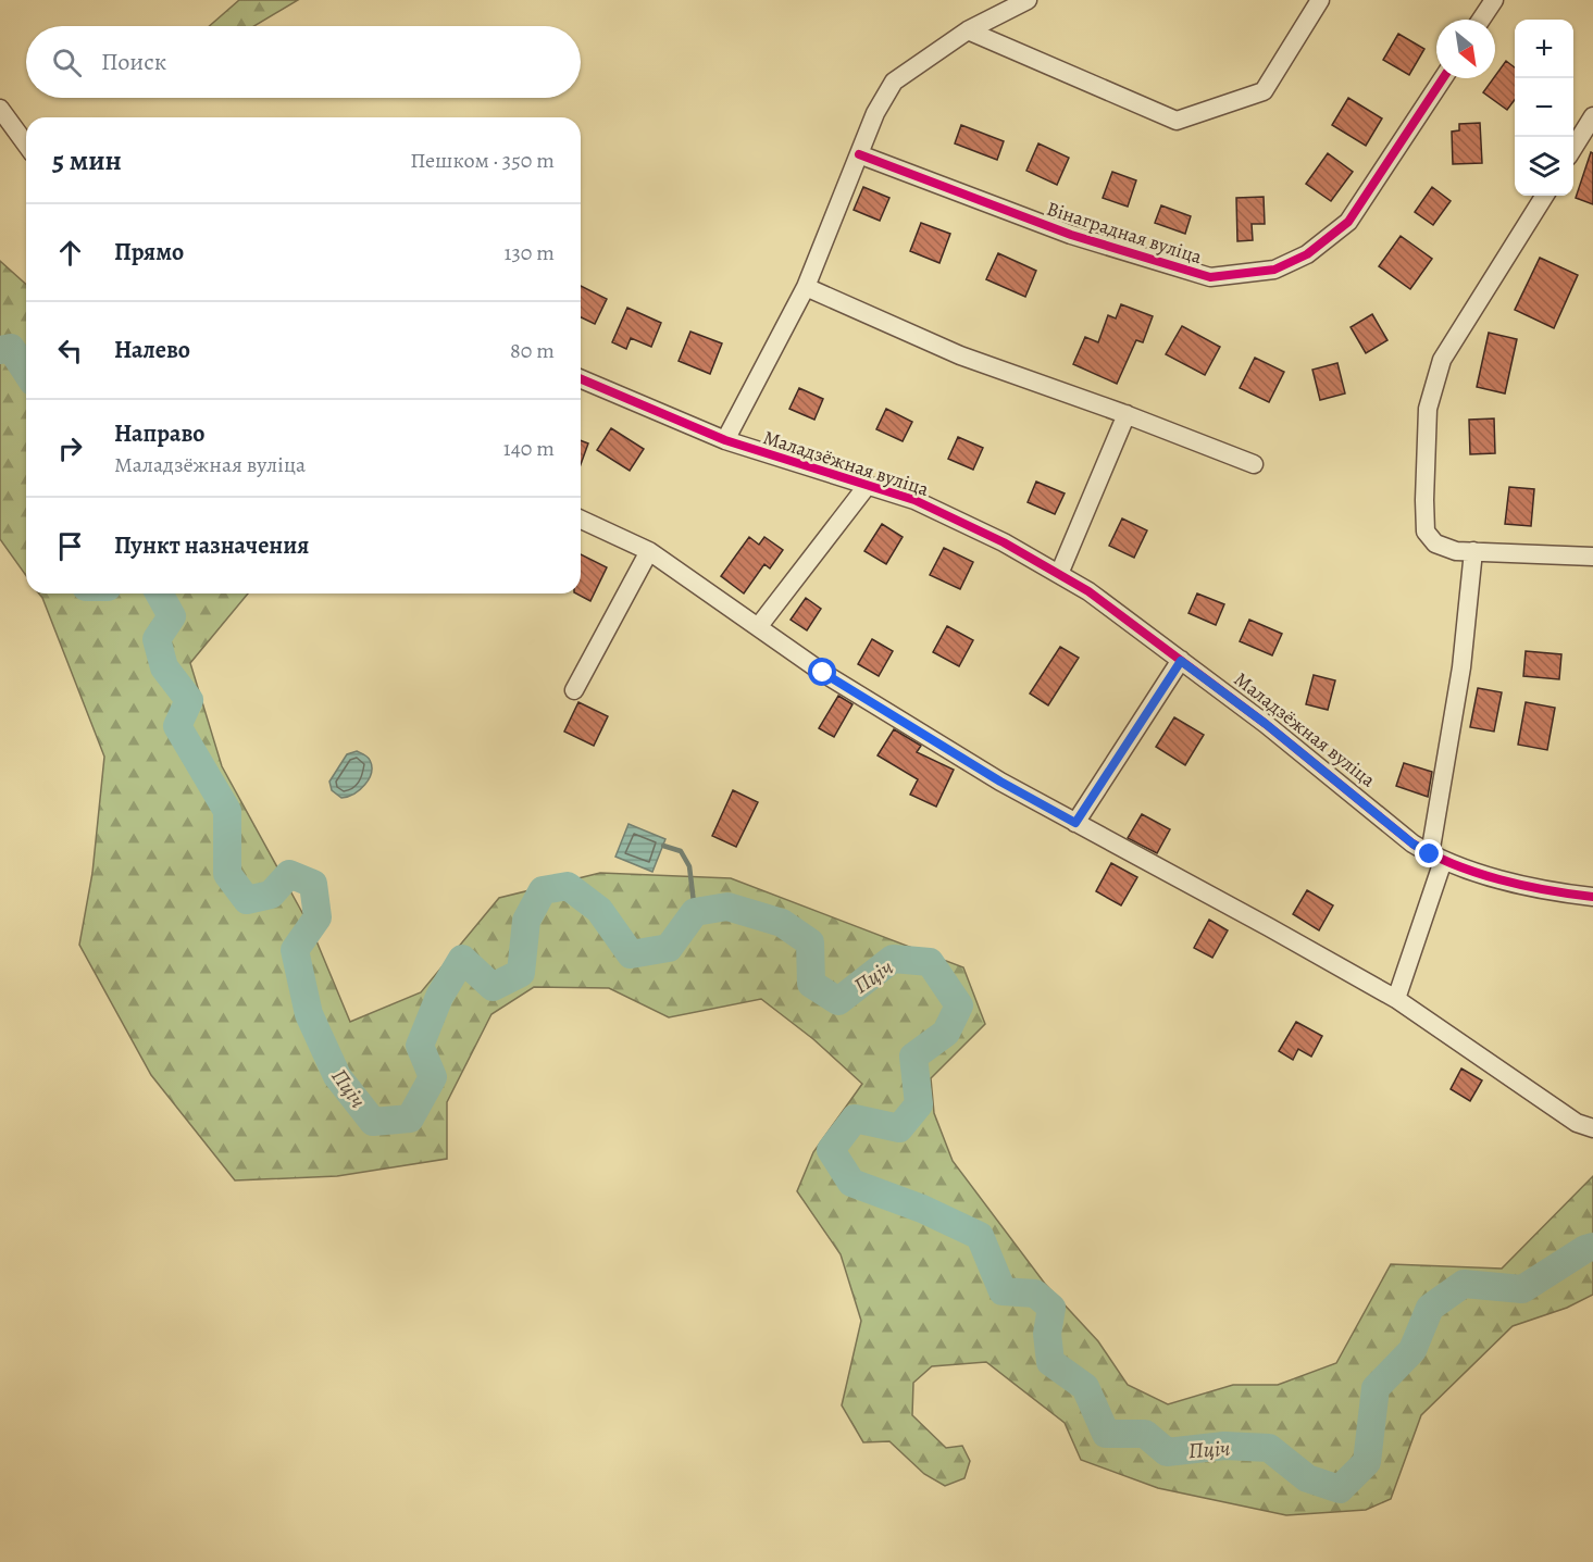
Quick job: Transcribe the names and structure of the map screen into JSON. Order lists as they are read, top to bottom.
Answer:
{
  "streets": {
    "street": ["Вінаградная вуліца", "Маладзёжная вуліца"]
  },
  "water": ["Пціч"],
  "north": "bottom right",
  "page": {
    "map_buttons": ["+", "−"],
    "search": "Поиск",
    "heading": ["5 мин", "Пешком · 350 m"],
    "list": [
      ["Прямо", "130 m"],
      ["Налево", "80 m"],
      ["Направо", "Маладзёжная вуліца", "140 m"],
      "Пункт назначения"
    ]
  }
}
